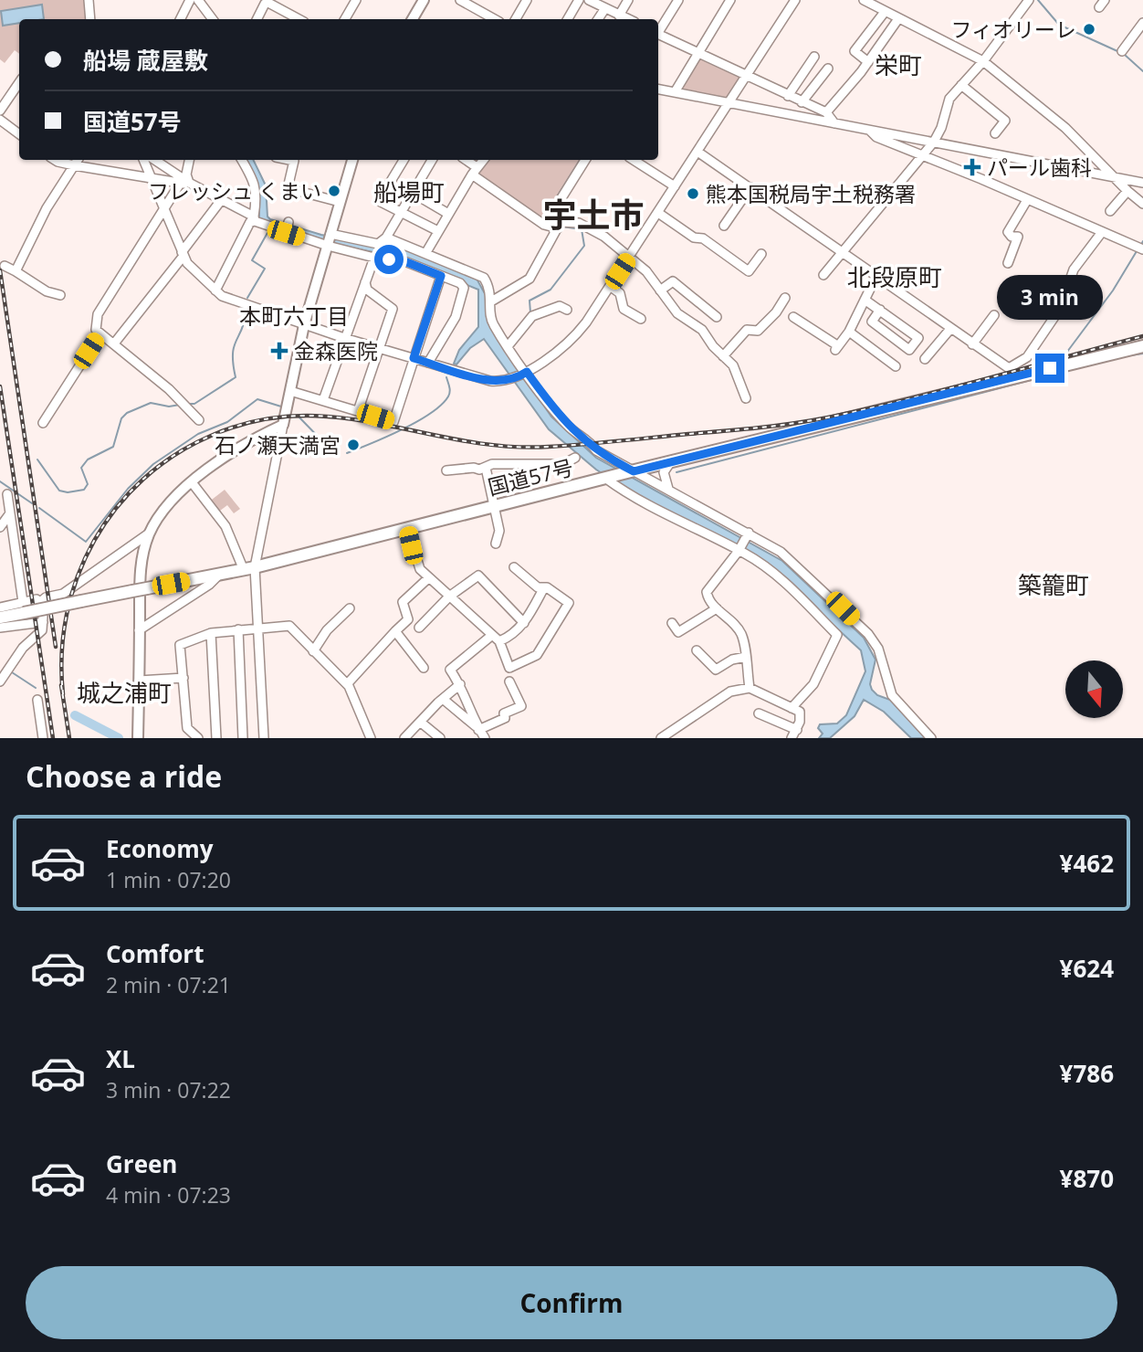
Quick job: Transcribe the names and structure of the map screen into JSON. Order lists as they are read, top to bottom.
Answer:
{
  "streets": {
    "highway": ["国道57号"]
  },
  "districts": [
    "栄町",
    "船場町",
    "宇土市",
    "北段原町",
    "本町六丁目",
    "築籠町",
    "城之浦町"
  ],
  "places": {
    "other": [
      "フィオリーレ",
      "フレッシュ くまい",
      "熊本国税局宇土税務署",
      "石ノ瀬天満宮"
    ],
    "health": ["パール歯科", "金森医院"]
  },
  "north": "bottom",
  "page": {
    "banner": ["船場 蔵屋敷", "国道57号"],
    "bubble": "3 min",
    "heading": "Choose a ride",
    "list": [
      {
        "name": "Economy",
        "note": "1 min · 07:20",
        "value": "¥462"
      },
      {
        "name": "Comfort",
        "note": "2 min · 07:21",
        "value": "¥624"
      },
      {
        "name": "XL",
        "note": "3 min · 07:22",
        "value": "¥786"
      },
      {
        "name": "Green",
        "note": "4 min · 07:23",
        "value": "¥870"
      }
    ],
    "buttons": "Confirm"
  }
}
